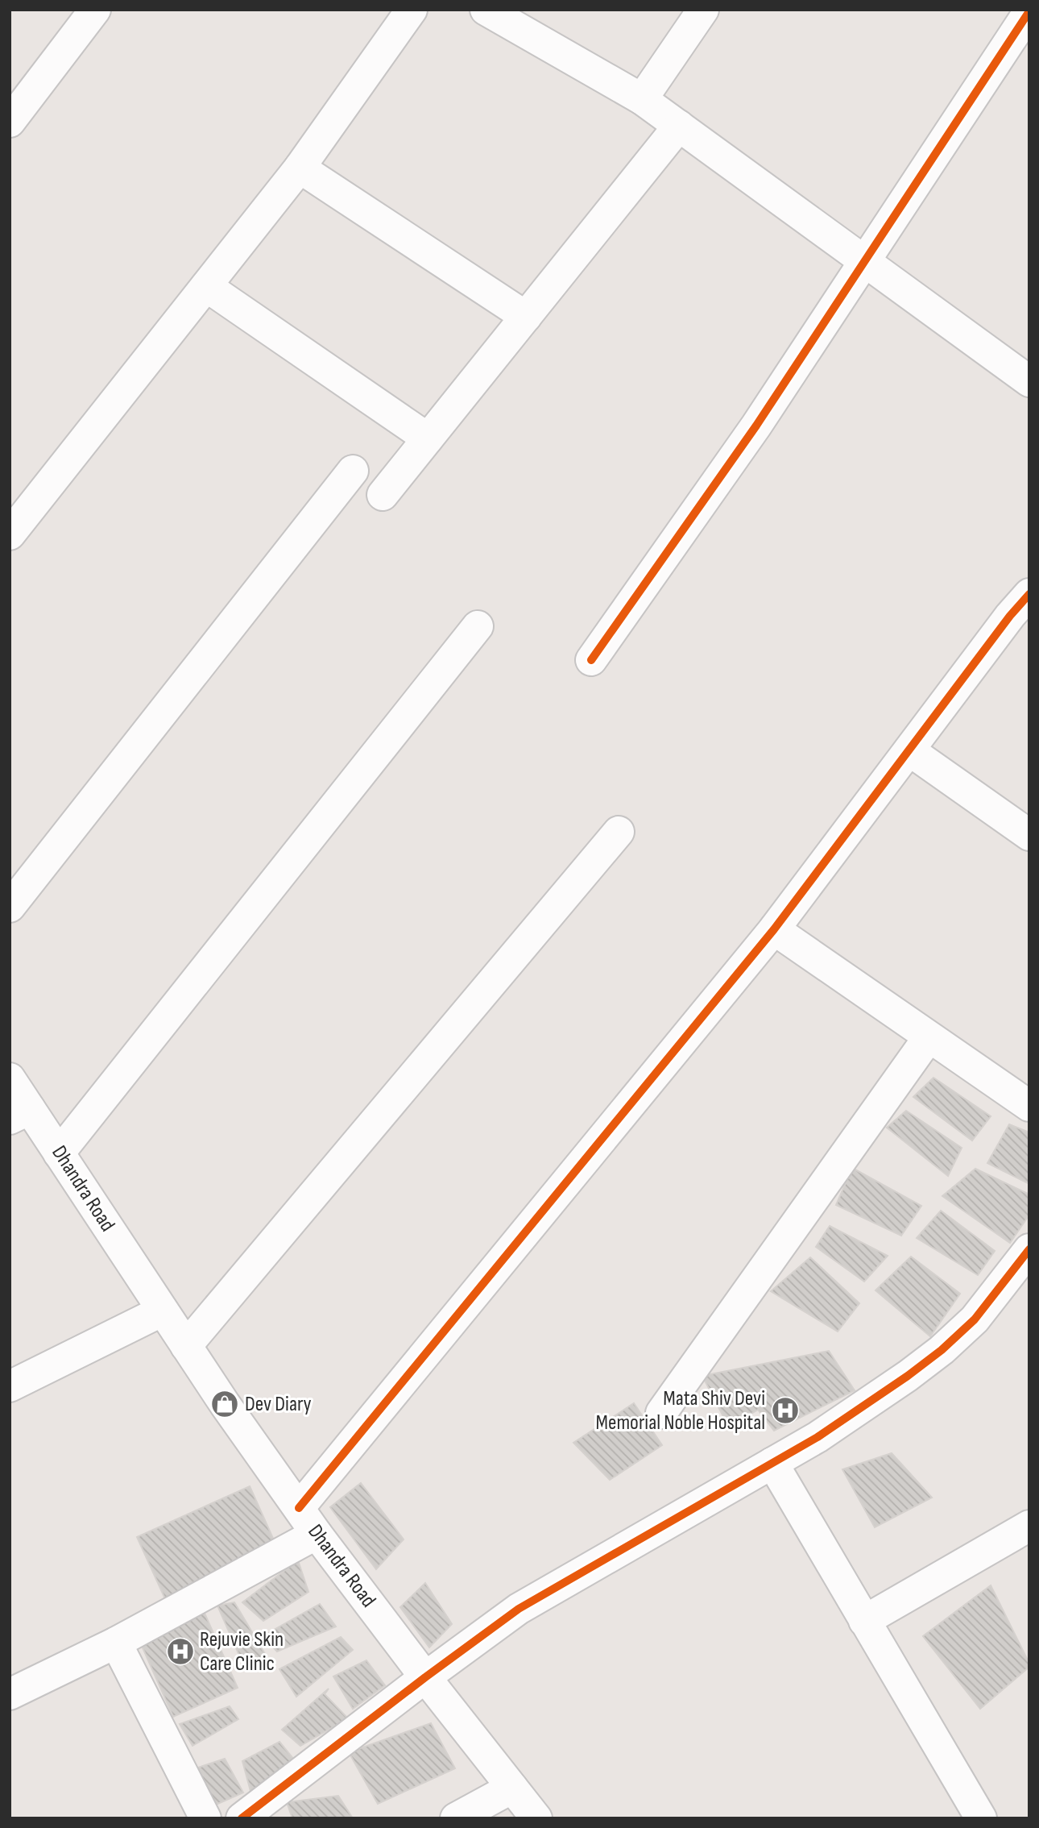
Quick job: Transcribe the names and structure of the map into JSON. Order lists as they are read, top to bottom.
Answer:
{
  "streets": {
    "street": ["Dhandra Road"]
  },
  "places": {
    "shop": ["Dev Diary"],
    "hospital": ["Mata Shiv Devi Memorial Noble Hospital", "Rejuvie Skin Care Clinic"]
  }
}
